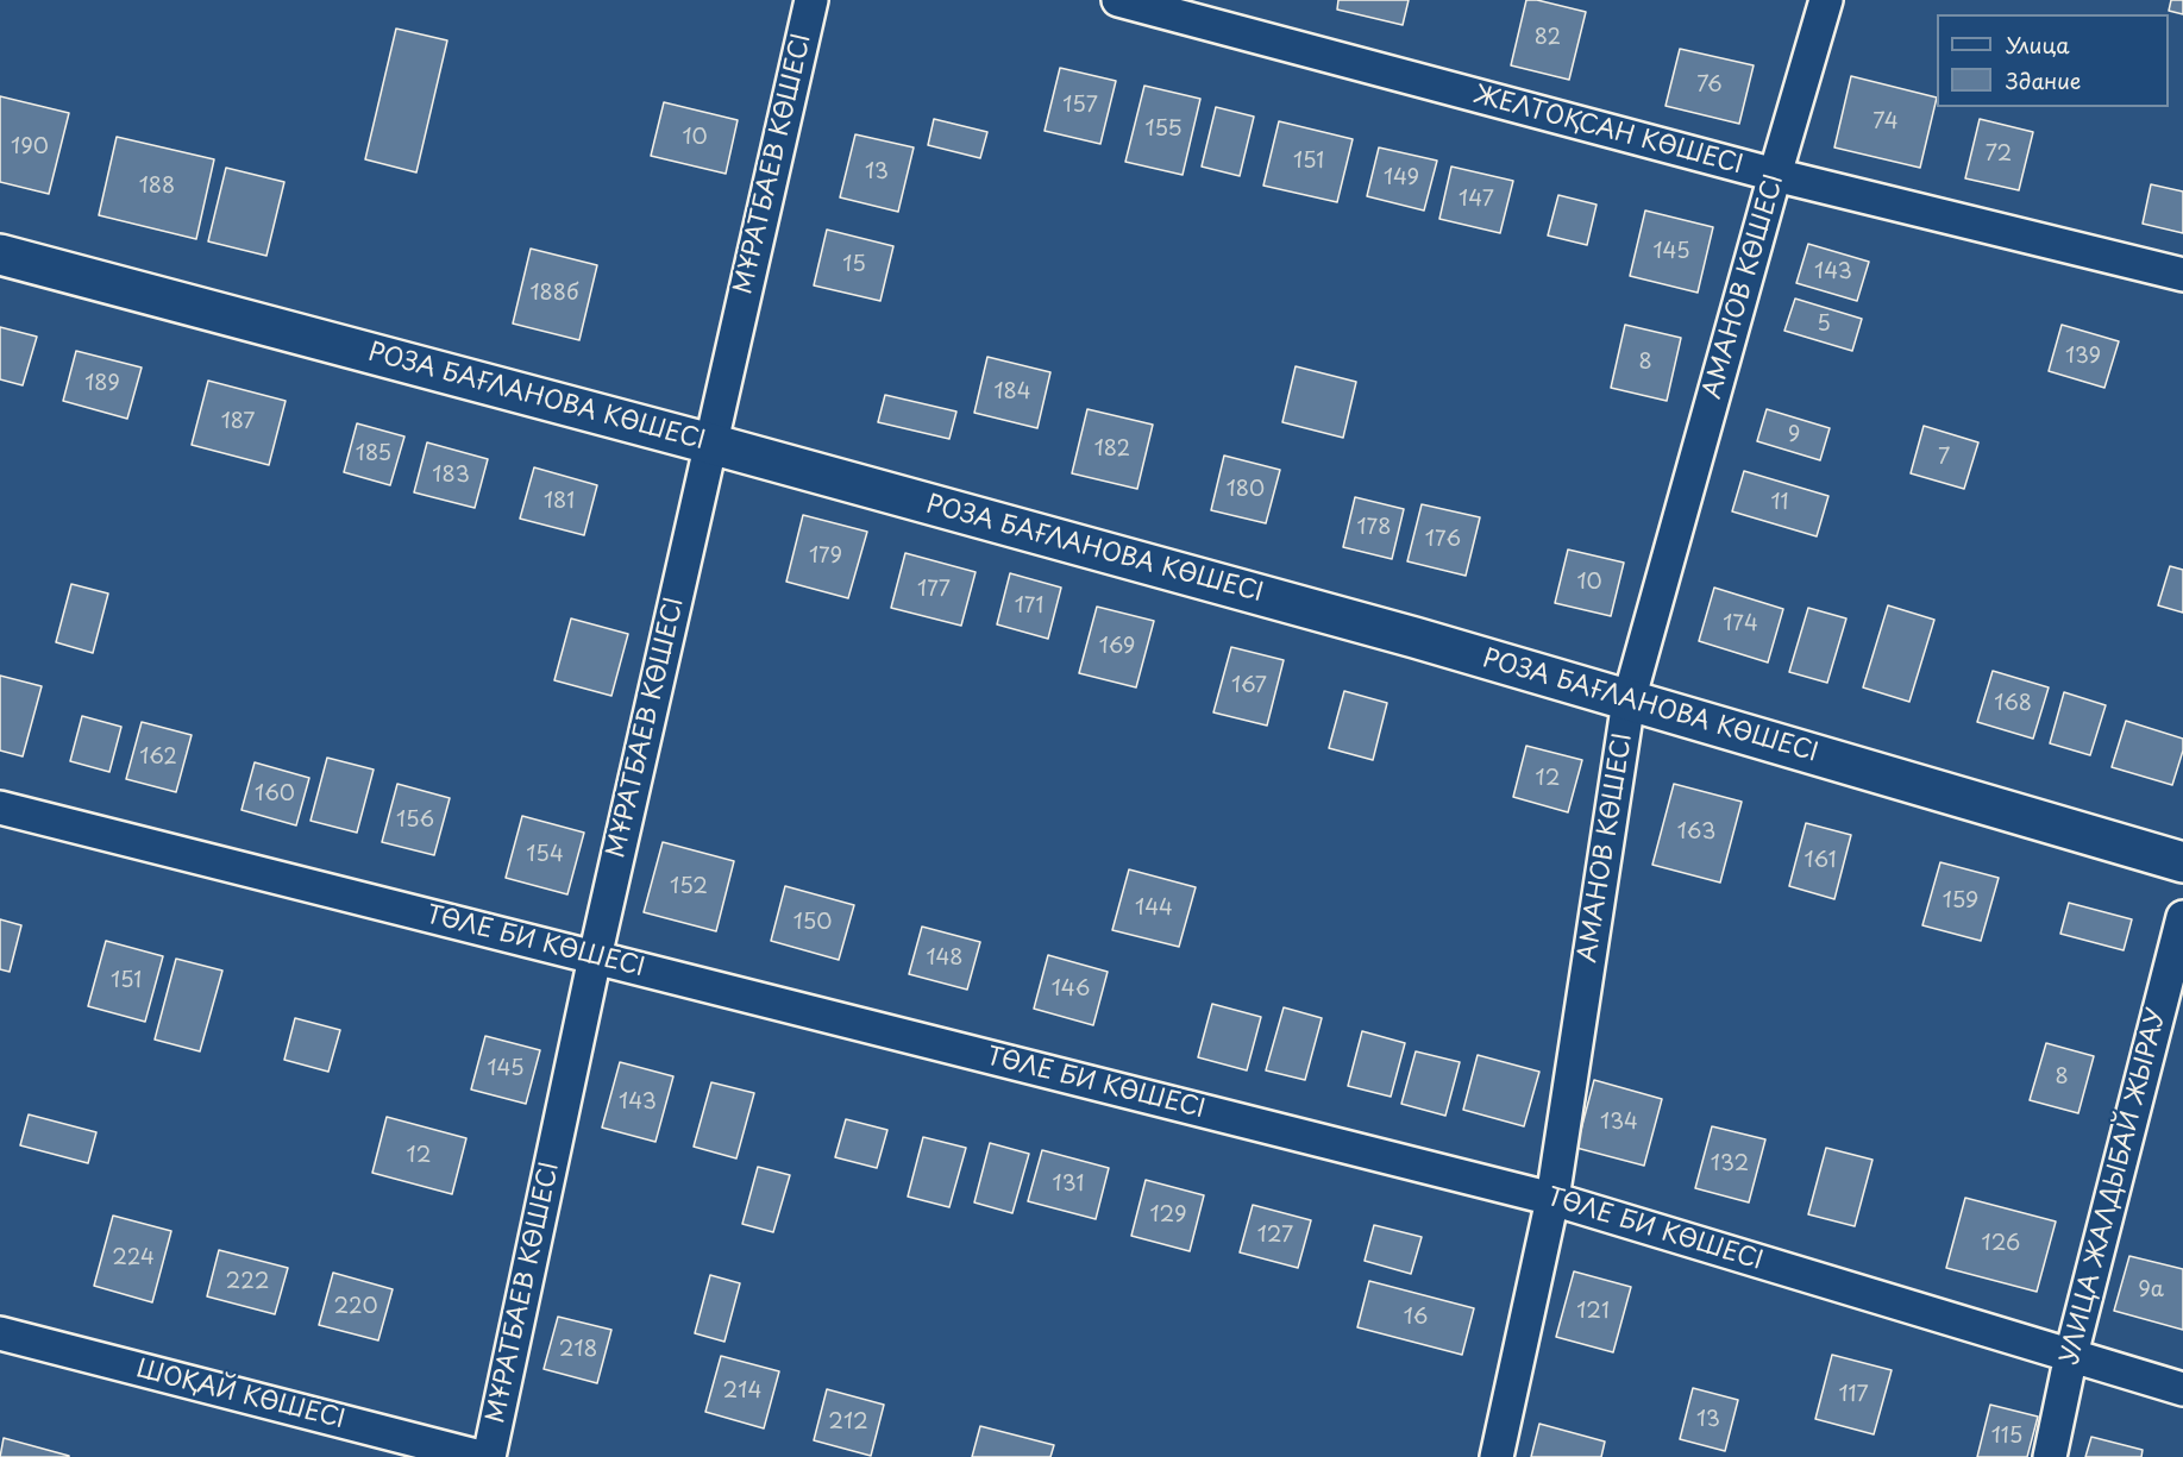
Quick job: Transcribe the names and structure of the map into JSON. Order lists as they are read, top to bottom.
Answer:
{
  "streets": {
    "street": [
      "ЖЕЛТОҚСАН КӨШЕСІ",
      "МҰРАТБАЕВ КӨШЕСІ",
      "АМАНОВ КӨШЕСІ",
      "РОЗА БАҒЛАНОВА КӨШЕСІ",
      "ТӨЛЕ БИ КӨШЕСІ",
      "УЛИЦА ЖАЛДЫБАЙ ЖЫРАУ",
      "ШОҚАЙ КӨШЕСІ"
    ]
  },
  "crossings": [
    ["ЖЕЛТОҚСАН КӨШЕСІ", "АМАНОВ КӨШЕСІ"],
    ["МҰРАТБАЕВ КӨШЕСІ", "РОЗА БАҒЛАНОВА КӨШЕСІ"],
    ["МҰРАТБАЕВ КӨШЕСІ", "ТӨЛЕ БИ КӨШЕСІ"],
    ["АМАНОВ КӨШЕСІ", "РОЗА БАҒЛАНОВА КӨШЕСІ"],
    ["АМАНОВ КӨШЕСІ", "ТӨЛЕ БИ КӨШЕСІ"],
    ["ТӨЛЕ БИ КӨШЕСІ", "УЛИЦА ЖАЛДЫБАЙ ЖЫРАУ"]
  ],
  "house_numbers": [
    "82",
    "76",
    "157",
    "74",
    "155",
    "10",
    "190",
    "72",
    "151",
    "13",
    "149",
    "188",
    "147",
    "145",
    "15",
    "143",
    "188б",
    "5",
    "139",
    "8",
    "189",
    "184",
    "187",
    "9",
    "182",
    "185",
    "7",
    "183",
    "180",
    "181",
    "11",
    "178",
    "176",
    "179",
    "10",
    "177",
    "171",
    "174",
    "169",
    "167",
    "168",
    "162",
    "12",
    "160",
    "156",
    "163",
    "154",
    "161",
    "152",
    "159",
    "144",
    "150",
    "148",
    "151",
    "146",
    "145",
    "8",
    "143",
    "134",
    "12",
    "132",
    "131",
    "129",
    "127",
    "126",
    "224",
    "222",
    "9а",
    "220",
    "121",
    "16",
    "218",
    "214",
    "117",
    "13",
    "212",
    "115"
  ],
  "legend": ["Улица", "Здание"]
}
